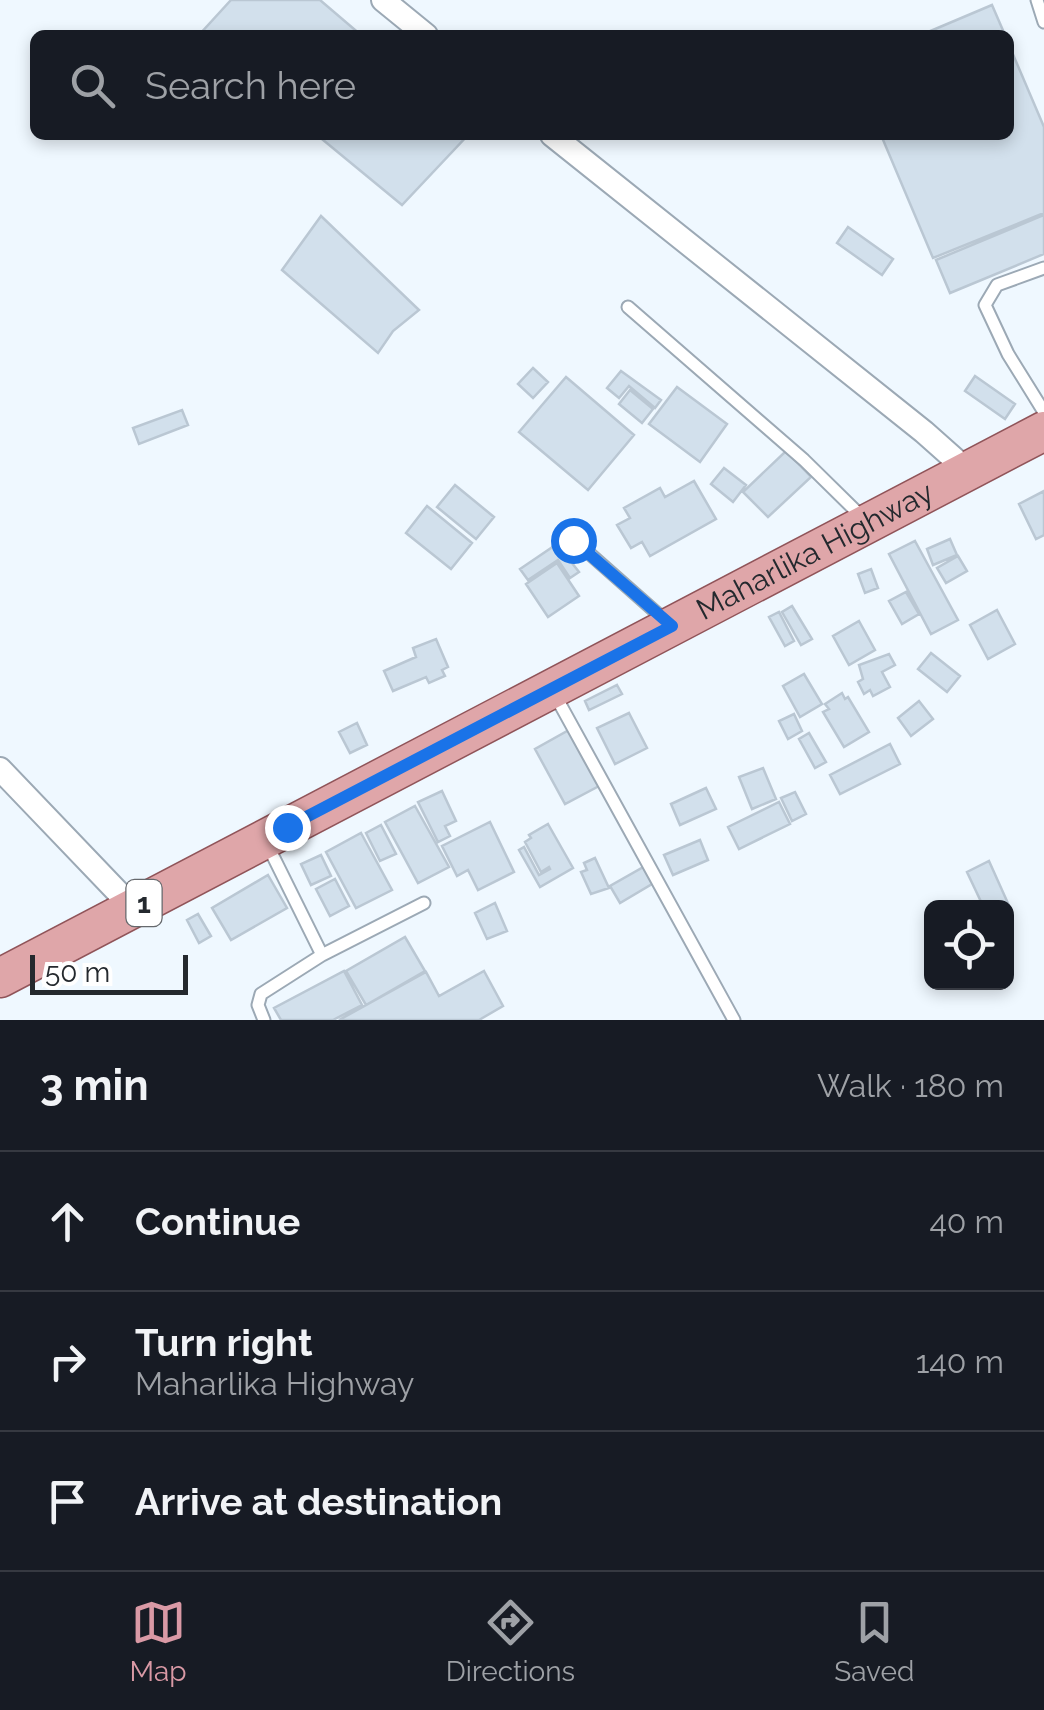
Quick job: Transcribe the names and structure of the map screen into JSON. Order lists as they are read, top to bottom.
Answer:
{
  "streets": {
    "main road": ["Maharlika Highway", "1"]
  },
  "scale_bar": "50 m",
  "page": {
    "search": "Search here",
    "scale": "50 m",
    "heading": ["3 min", "Walk · 180 m"],
    "list": [
      ["Continue", "40 m"],
      ["Turn right", "Maharlika Highway", "140 m"],
      "Arrive at destination"
    ],
    "nav": ["Map", "Directions", "Saved"]
  }
}
